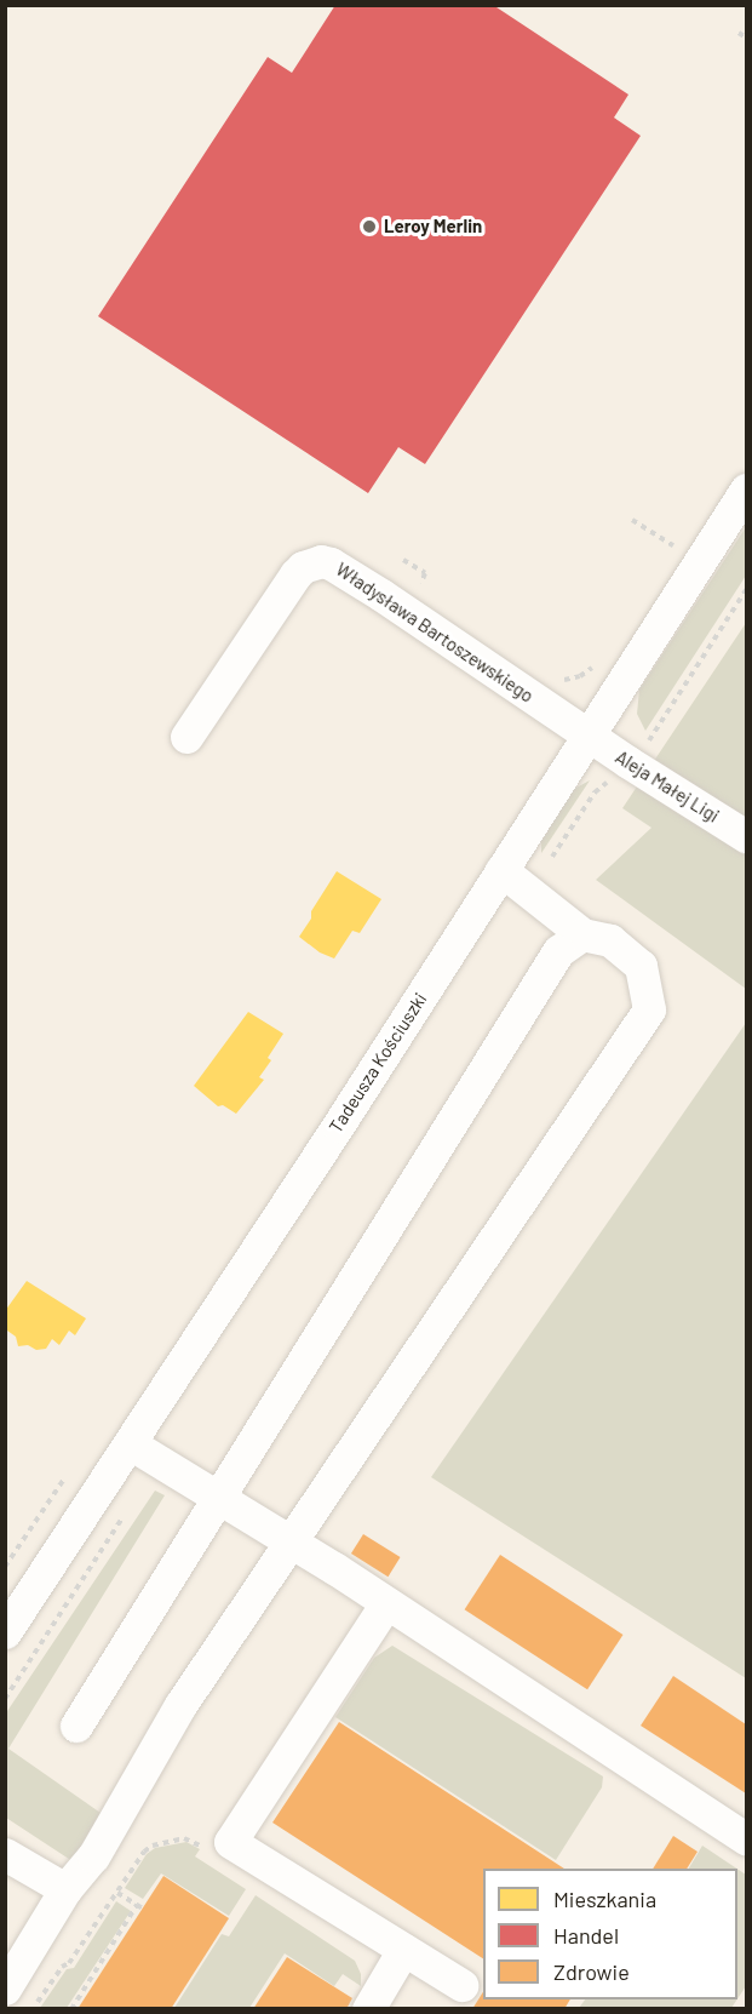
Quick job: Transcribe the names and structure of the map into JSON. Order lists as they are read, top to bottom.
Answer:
{
  "streets": {
    "street": ["Władysława Bartoszewskiego", "Aleja Małej Ligi", "Tadeusza Kościuszki"]
  },
  "crossings": [
    ["Władysława Bartoszewskiego", "Aleja Małej Ligi"],
    ["Władysława Bartoszewskiego", "Tadeusza Kościuszki"],
    ["Aleja Małej Ligi", "Tadeusza Kościuszki"]
  ],
  "places": ["Leroy Merlin"],
  "legend": ["Mieszkania", "Handel", "Zdrowie"]
}
